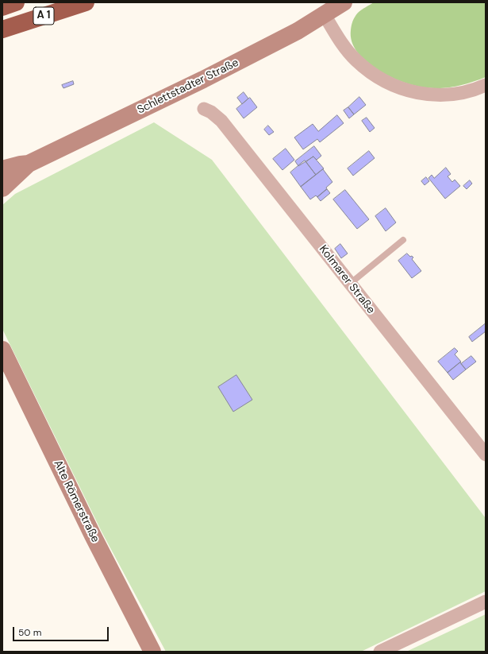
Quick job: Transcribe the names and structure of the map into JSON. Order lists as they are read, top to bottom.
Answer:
{
  "streets": {
    "highway": ["A 1"],
    "street": ["Schlettstadter Straße", "Kolmarer Straße", "Alte Römerstraße"]
  },
  "scale_bar": "50 m"
}
